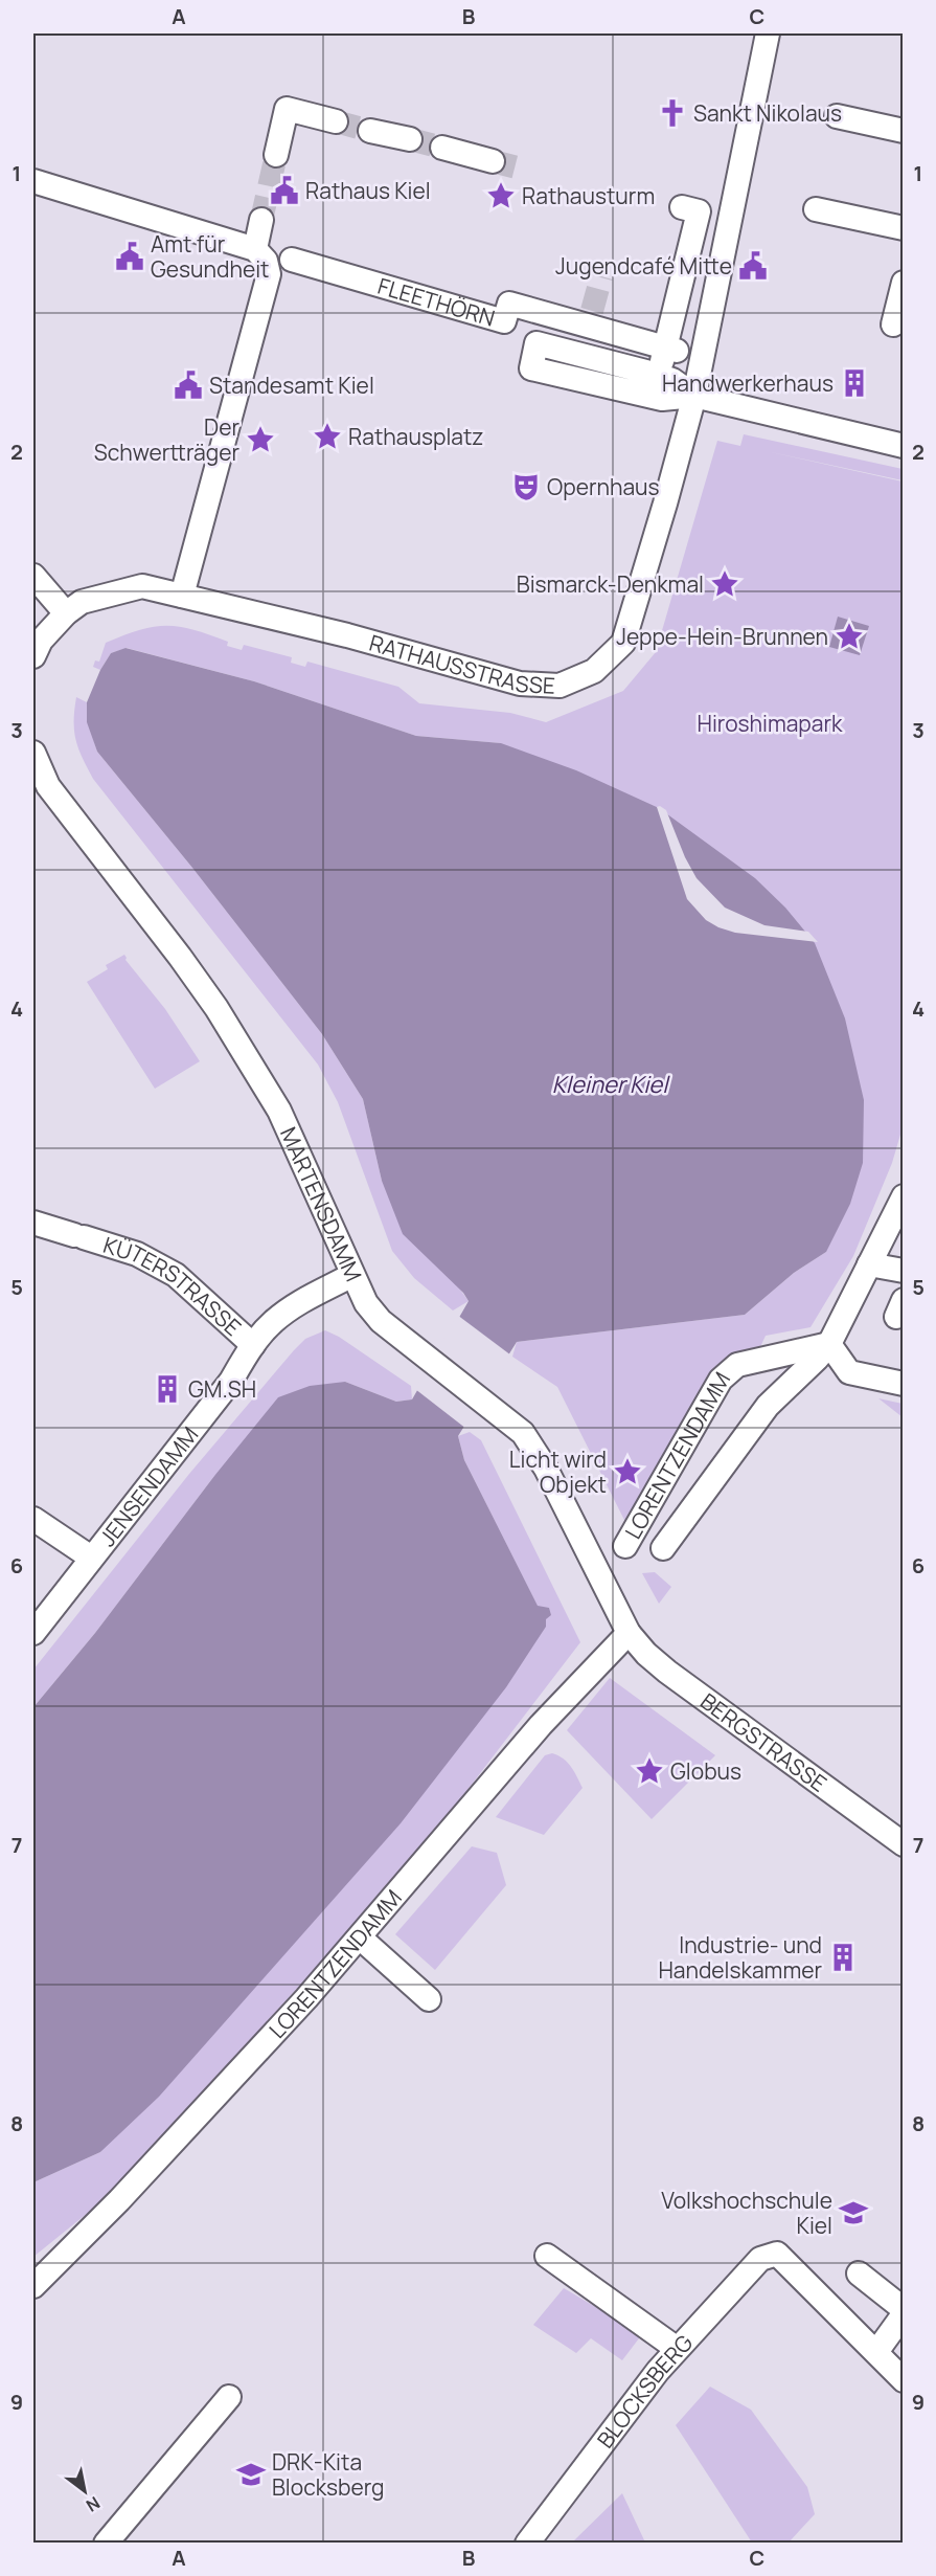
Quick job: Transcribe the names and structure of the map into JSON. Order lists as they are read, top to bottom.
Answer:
{
  "streets": {
    "street": [
      "FLEETHÖRN",
      "RATHAUSSTRASSE",
      "MARTENSDAMM",
      "KÜTERSTRASSE",
      "LORENTZENDAMM",
      "JENSENDAMM",
      "BERGSTRASSE",
      "BLOCKSBERG"
    ]
  },
  "crossings": [
    ["MARTENSDAMM", "LORENTZENDAMM"],
    ["MARTENSDAMM", "JENSENDAMM"],
    ["MARTENSDAMM", "BERGSTRASSE"],
    ["KÜTERSTRASSE", "JENSENDAMM"],
    ["LORENTZENDAMM", "BERGSTRASSE"]
  ],
  "water": ["Kleiner Kiel"],
  "parks": ["Hiroshimapark"],
  "places": {
    "church": ["Sankt Nikolaus"],
    "public building": [
      "Rathaus Kiel",
      "Amt für Gesundheit",
      "Jugendcafé Mitte",
      "Standesamt Kiel"
    ],
    "place": [
      "Rathausturm",
      "Rathausplatz",
      "Der Schwertträger",
      "Bismarck-Denkmal",
      "Jeppe-Hein-Brunnen",
      "Licht wird Objekt",
      "Globus"
    ],
    "building": ["Handwerkerhaus", "GM.SH", "Industrie- und Handelskammer"],
    "theatre": ["Opernhaus"],
    "school or university": ["Volkshochschule Kiel", "DRK-Kita Blocksberg"]
  },
  "north": "bottom right",
  "grid": {
    "columns": ["A", "B", "C"],
    "rows": [
      "1",
      "2",
      "3",
      "4",
      "5",
      "6",
      "7",
      "8",
      "9"
    ]
  }
}
